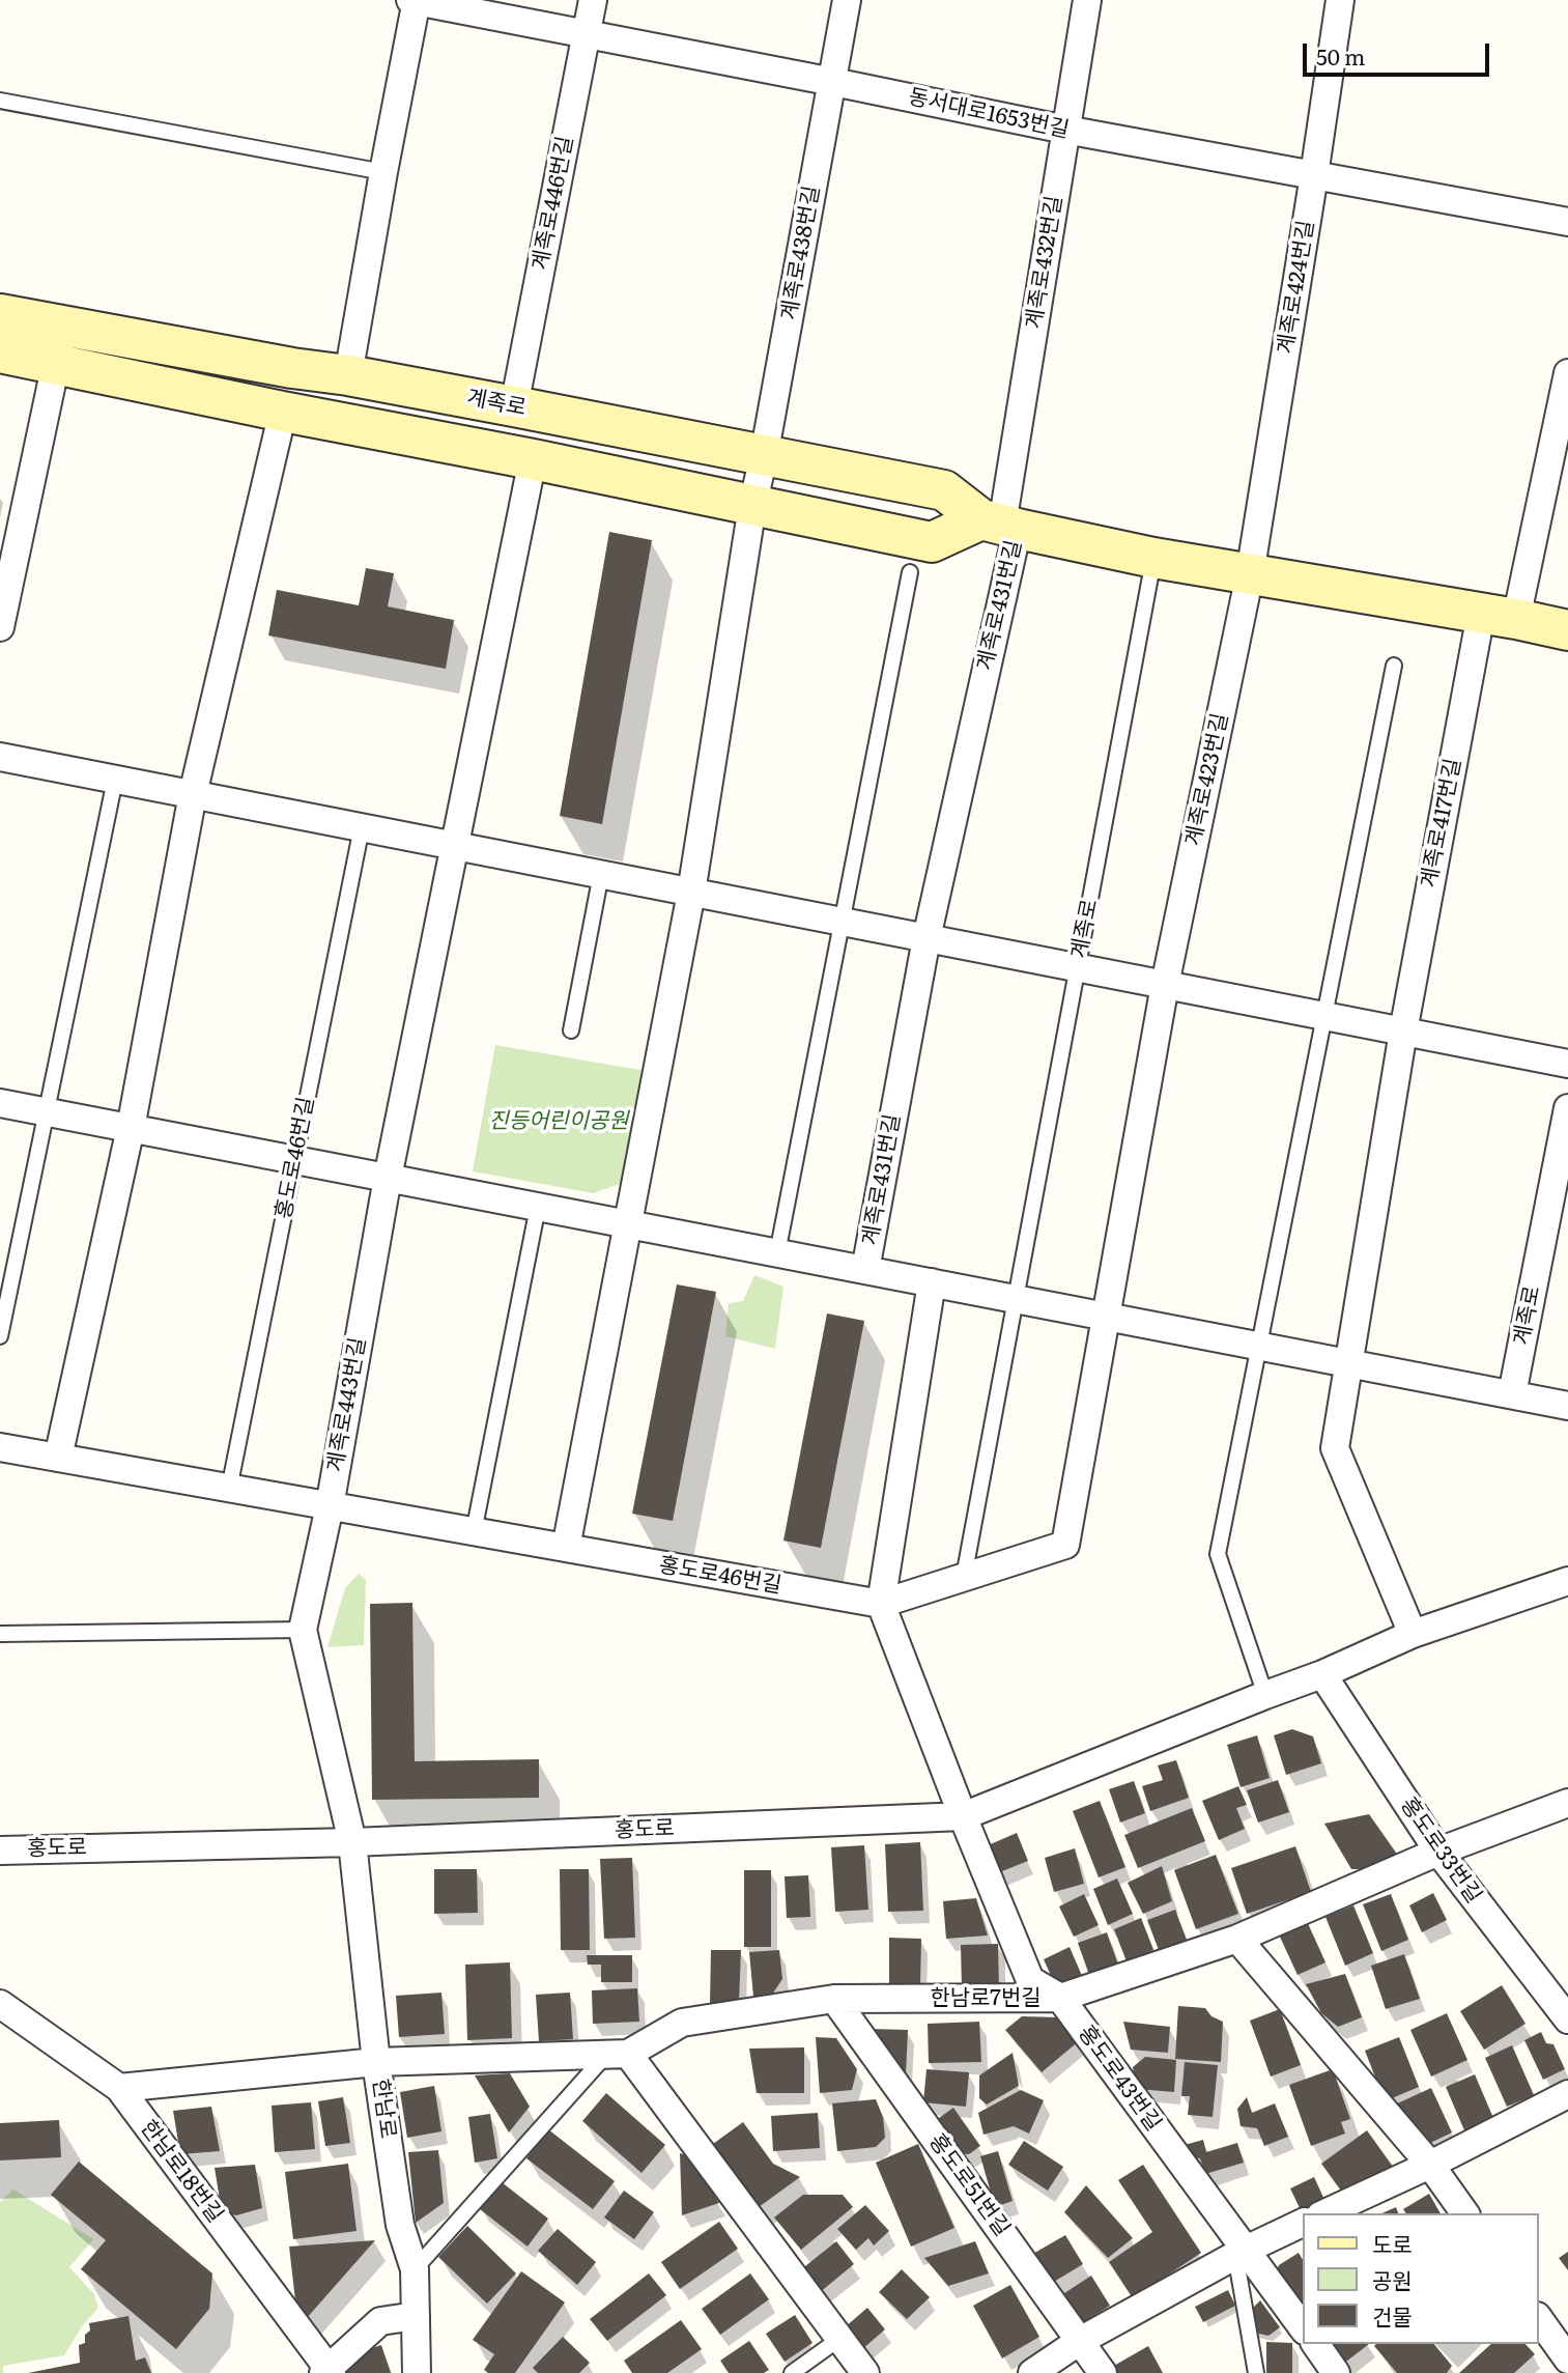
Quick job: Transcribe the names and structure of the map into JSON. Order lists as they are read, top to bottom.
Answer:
{
  "streets": {
    "main road": ["계족로"],
    "street": [
      "동서대로1653번길",
      "계족로446번길",
      "계족로438번길",
      "계족로432번길",
      "계족로424번길",
      "계족로431번길",
      "계족로423번길",
      "계족로417번길",
      "홍도로46번길",
      "계족로443번길",
      "홍도로",
      "홍도로33번길",
      "한남로7번길",
      "홍도로43번길",
      "한남로",
      "한남로18번길",
      "홍도로51번길"
    ]
  },
  "crossings": [
    ["동서대로1653번길", "계족로446번길"],
    ["동서대로1653번길", "계족로438번길"],
    ["동서대로1653번길", "계족로432번길"],
    ["동서대로1653번길", "계족로424번길"],
    ["계족로446번길", "계족로"],
    ["계족로438번길", "계족로"],
    ["계족로438번길", "계족로431번길"],
    ["계족로438번길", "홍도로46번길"],
    ["계족로432번길", "계족로"],
    ["계족로432번길", "계족로431번길"],
    ["계족로424번길", "계족로"],
    ["계족로424번길", "계족로423번길"],
    ["계족로", "계족로431번길"],
    ["계족로", "계족로423번길"],
    ["계족로", "계족로417번길"],
    ["계족로431번길", "계족로443번길"],
    ["계족로423번길", "홍도로46번길"],
    ["계족로417번길", "홍도로"],
    ["홍도로46번길", "계족로443번길"],
    ["계족로443번길", "홍도로"],
    ["계족로443번길", "한남로"],
    ["홍도로", "홍도로33번길"],
    ["홍도로", "홍도로43번길"],
    ["홍도로", "한남로"],
    ["홍도로33번길", "한남로7번길"],
    ["한남로7번길", "홍도로43번길"],
    ["한남로7번길", "한남로"],
    ["한남로7번길", "한남로18번길"],
    ["한남로7번길", "홍도로51번길"]
  ],
  "parks": ["진등어린이공원"],
  "legend": ["도로", "공원", "건물"],
  "scale_bar": "50 m"
}
